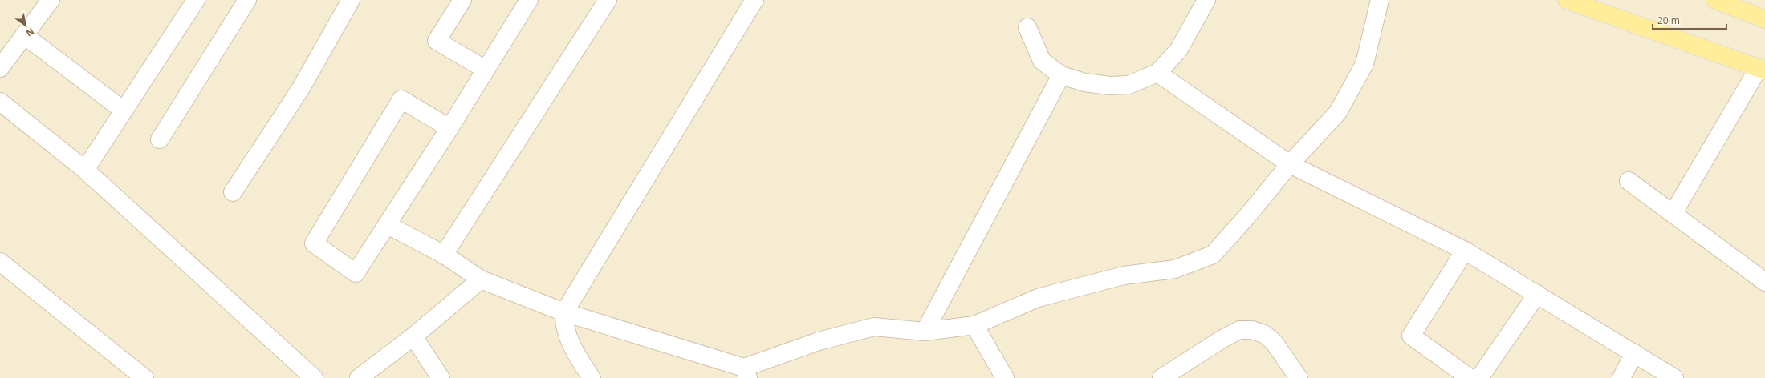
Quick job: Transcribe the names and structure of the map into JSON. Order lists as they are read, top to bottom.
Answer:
{
  "scale_bar": "20 m",
  "north": "bottom right"
}
